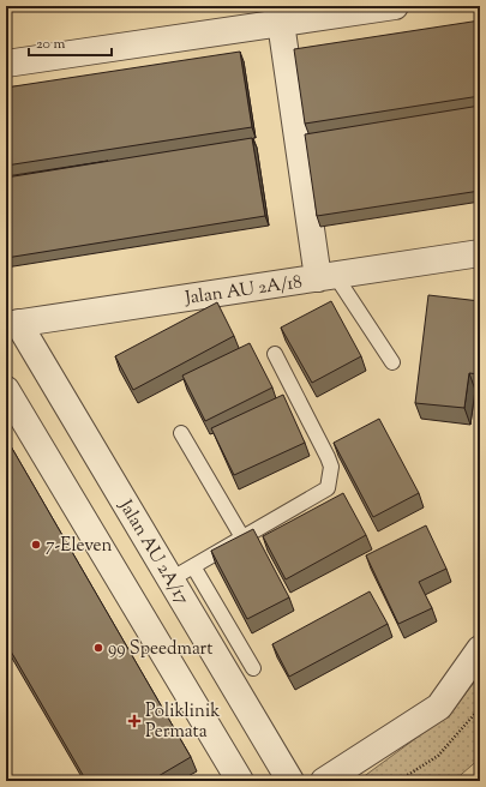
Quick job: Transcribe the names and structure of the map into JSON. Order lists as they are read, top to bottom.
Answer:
{
  "streets": {
    "street": ["Jalan AU 2A/18", "Jalan AU 2A/17"]
  },
  "crossings": [
    ["Jalan AU 2A/18", "Jalan AU 2A/17"]
  ],
  "places": {
    "other": ["7-Eleven", "99 Speedmart"],
    "health": ["Poliklinik Permata"]
  },
  "scale_bar": "20 m"
}
